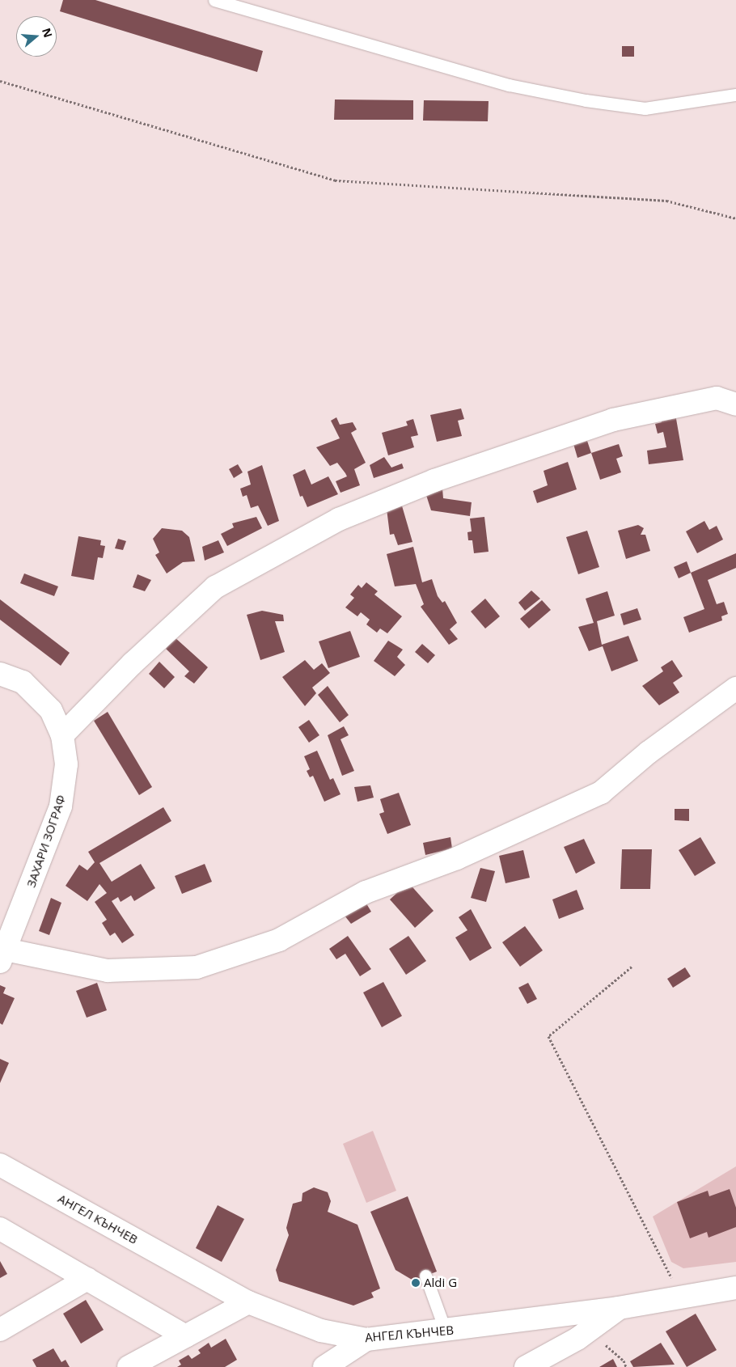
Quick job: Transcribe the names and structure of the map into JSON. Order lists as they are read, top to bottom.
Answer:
{
  "streets": {
    "street": ["ЗАХАРИ ЗОГРАФ", "АНГЕЛ КЪНЧЕВ"]
  },
  "places": ["Aldi G"],
  "north": "right"
}
